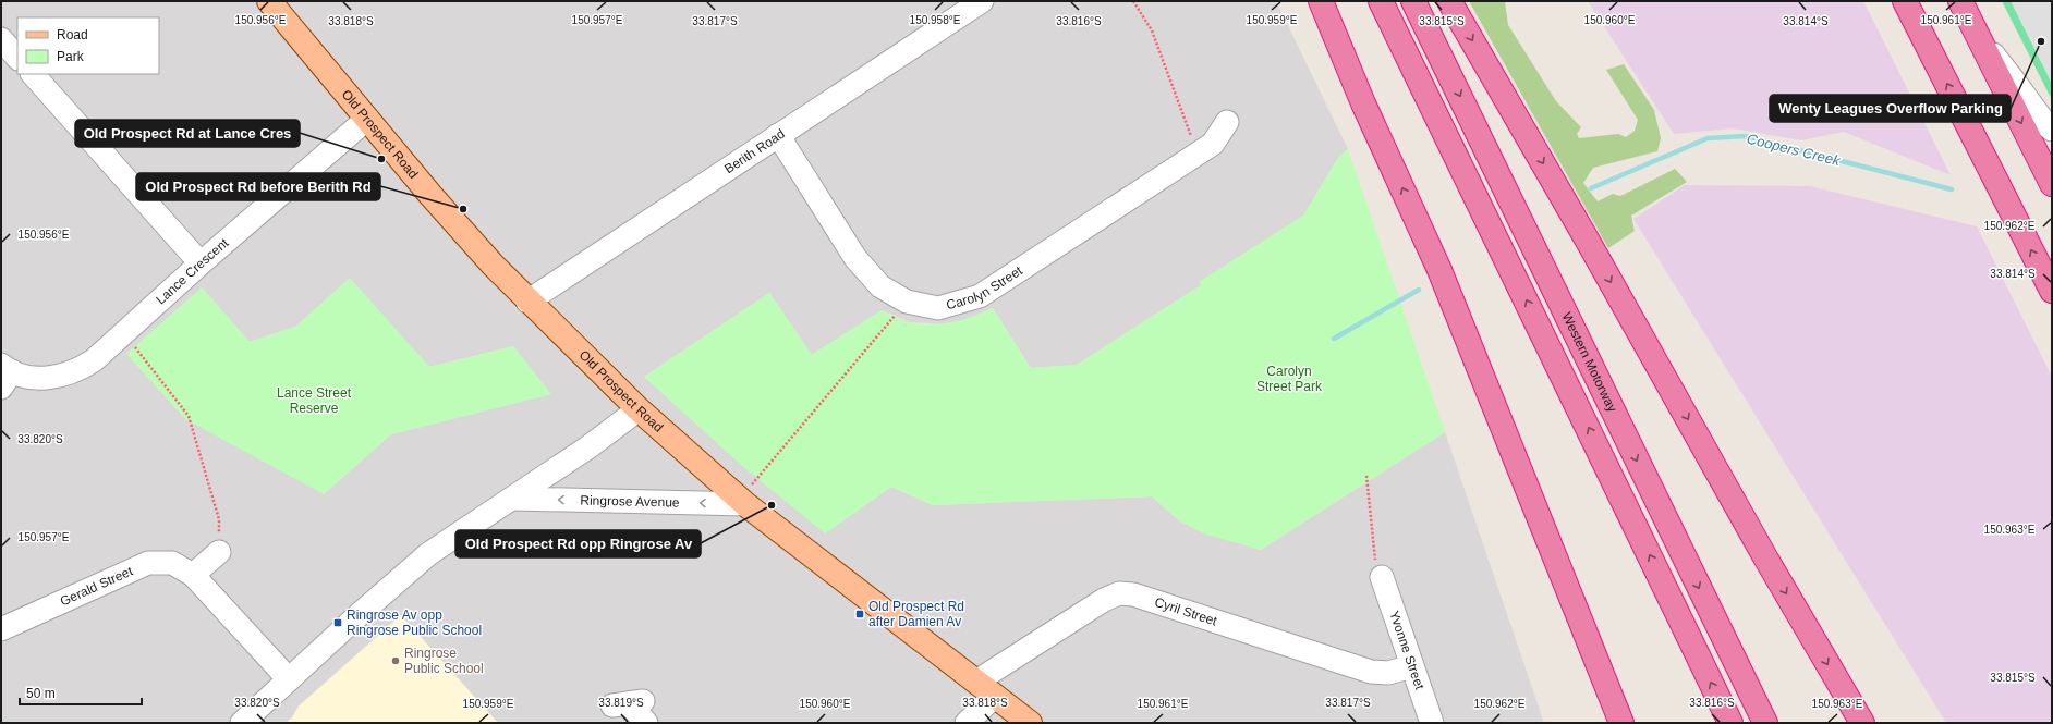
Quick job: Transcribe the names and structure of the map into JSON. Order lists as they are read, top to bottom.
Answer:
{
  "streets": {
    "highway": ["Western Motorway"],
    "main road": ["Old Prospect Road"],
    "street": [
      "Berith Road",
      "Lance Crescent",
      "Carolyn Street",
      "Ringrose Avenue",
      "Gerald Street",
      "Cyril Street",
      "Yvonne Street"
    ]
  },
  "crossings": [
    ["Old Prospect Road", "Berith Road"],
    ["Old Prospect Road", "Lance Crescent"],
    ["Old Prospect Road", "Ringrose Avenue"],
    ["Old Prospect Road", "Cyril Street"],
    ["Berith Road", "Carolyn Street"],
    ["Cyril Street", "Yvonne Street"]
  ],
  "one_way": ["Ringrose Avenue"],
  "water": ["Coopers Creek"],
  "parks": ["Carolyn Street Park", "Lance Street Reserve"],
  "places": {
    "other": [
      "Wenty Leagues Overflow Parking",
      "Old Prospect Rd at Lance Cres",
      "Old Prospect Rd before Berith Rd",
      "Old Prospect Rd opp Ringrose Av",
      "Ringrose Public School"
    ],
    "transit": ["Old Prospect Rd after Damien Av", "Ringrose Av opp Ringrose Public School"]
  },
  "legend": ["Road", "Park"],
  "scale_bar": "50 m",
  "coordinates": [
    "150.960°E",
    "150.956°E",
    "150.957°E",
    "150.958°E",
    "150.959°E",
    "150.961°E",
    "33.818°S",
    "33.817°S",
    "33.816°S",
    "33.815°S",
    "33.814°S",
    "150.962°E",
    "33.820°S",
    "150.963°E",
    "33.819°S"
  ]
}
